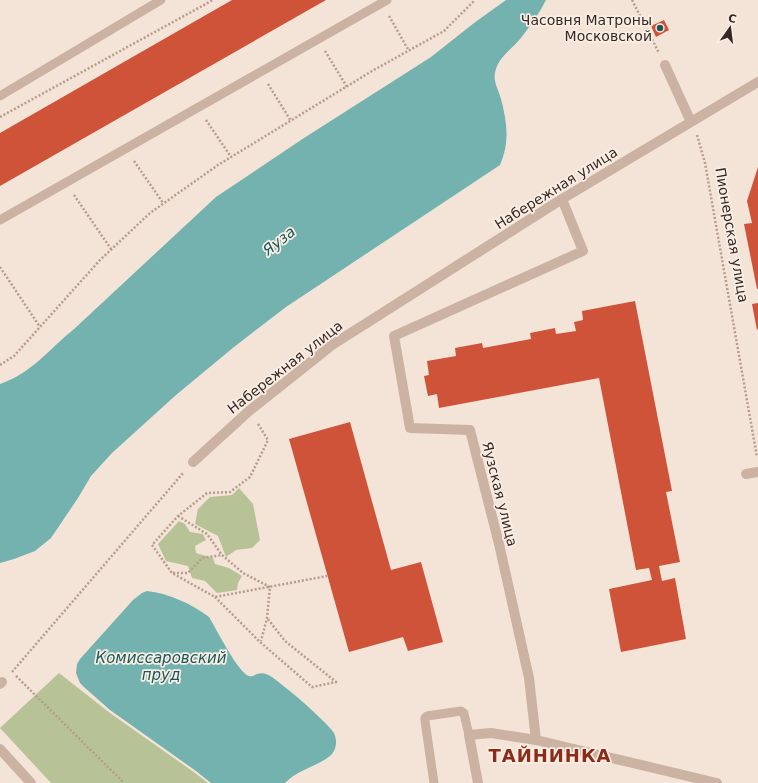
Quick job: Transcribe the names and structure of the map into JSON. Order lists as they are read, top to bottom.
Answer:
{
  "streets": {
    "street": ["Набережная улица", "Яузская улица"],
    "path": ["Пионерская улица"]
  },
  "crossings": [
    ["Набережная улица", "Пионерская улица"],
    ["Набережная улица", "Яузская улица"]
  ],
  "districts": ["ТАЙНИНКА"],
  "water": ["Яуза", "Комиссаровский пруд"],
  "places": ["Часовня Матроны Московской"],
  "north": "top"
}
